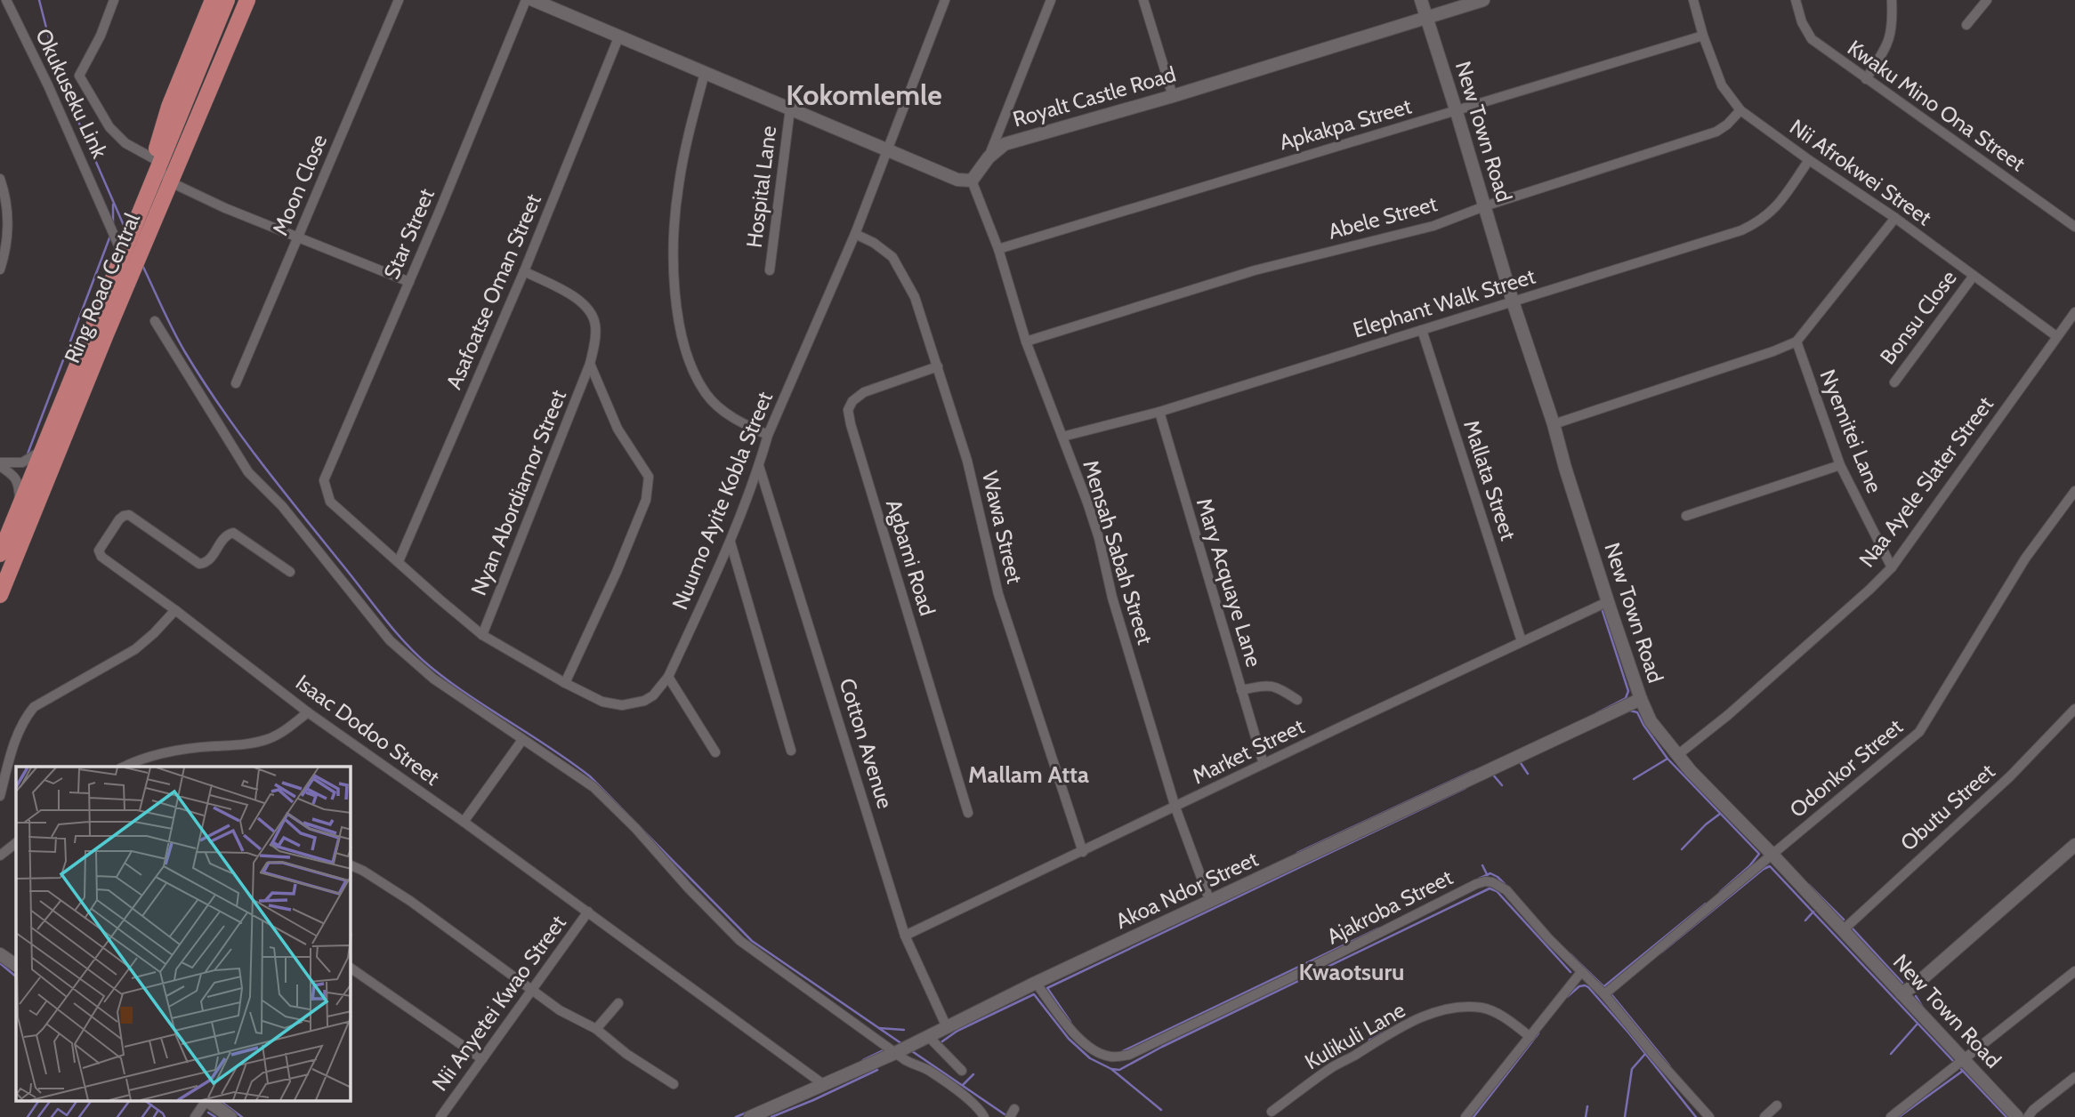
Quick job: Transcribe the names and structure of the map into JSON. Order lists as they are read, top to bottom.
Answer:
{
  "streets": {
    "main road": ["Ring Road Central"],
    "street": [
      "Okukuseku Link",
      "Royalt Castle Road",
      "Kwaku Mino Ona Street",
      "Apkakpa Street",
      "New Town Road",
      "Nii Afrokwei Street",
      "Moon Close",
      "Hospital Lane",
      "Abele Street",
      "Star Street",
      "Asafoatse Oman Street",
      "Elephant Walk Street",
      "Bonsu Close",
      "Nyemitei Lane",
      "Mallata Street",
      "Naa Ayele Slater Street",
      "Nyan Abordiamor Street",
      "Nuumo Ayite Kobla Street",
      "Wawa Street",
      "Mensah Sabah Street",
      "Agbami Road",
      "Mary Acquaye Lane",
      "Isaac Dodoo Street",
      "Cotton Avenue",
      "Market Street",
      "Odonkor Street",
      "Obutu Street",
      "Akoa Ndor Street",
      "Ajakroba Street",
      "Nii Anyetei Kwao Street",
      "Kulikuli Lane"
    ]
  },
  "crossings": [
    ["Okukuseku Link", "Ring Road Central"],
    ["Royalt Castle Road", "New Town Road"],
    ["Royalt Castle Road", "Mensah Sabah Street"],
    ["Apkakpa Street", "New Town Road"],
    ["Apkakpa Street", "Nii Afrokwei Street"],
    ["Apkakpa Street", "Mensah Sabah Street"],
    ["New Town Road", "Abele Street"],
    ["New Town Road", "Elephant Walk Street"],
    ["New Town Road", "Naa Ayele Slater Street"],
    ["New Town Road", "Market Street"],
    ["New Town Road", "Odonkor Street"],
    ["New Town Road", "Obutu Street"],
    ["New Town Road", "Akoa Ndor Street"],
    ["Nii Afrokwei Street", "Abele Street"],
    ["Nii Afrokwei Street", "Elephant Walk Street"],
    ["Nii Afrokwei Street", "Bonsu Close"],
    ["Nii Afrokwei Street", "Naa Ayele Slater Street"],
    ["Abele Street", "Mensah Sabah Street"],
    ["Star Street", "Nuumo Ayite Kobla Street"],
    ["Asafoatse Oman Street", "Nyan Abordiamor Street"],
    ["Asafoatse Oman Street", "Nuumo Ayite Kobla Street"],
    ["Elephant Walk Street", "Mallata Street"],
    ["Elephant Walk Street", "Mensah Sabah Street"],
    ["Elephant Walk Street", "Mary Acquaye Lane"],
    ["Nyemitei Lane", "Naa Ayele Slater Street"],
    ["Mallata Street", "Market Street"],
    ["Nyan Abordiamor Street", "Nuumo Ayite Kobla Street"],
    ["Nuumo Ayite Kobla Street", "Wawa Street"],
    ["Nuumo Ayite Kobla Street", "Cotton Avenue"],
    ["Wawa Street", "Agbami Road"],
    ["Wawa Street", "Market Street"],
    ["Mensah Sabah Street", "Market Street"],
    ["Mensah Sabah Street", "Akoa Ndor Street"],
    ["Mary Acquaye Lane", "Market Street"],
    ["Isaac Dodoo Street", "Akoa Ndor Street"],
    ["Isaac Dodoo Street", "Nii Anyetei Kwao Street"],
    ["Cotton Avenue", "Market Street"],
    ["Cotton Avenue", "Akoa Ndor Street"],
    ["Odonkor Street", "Ajakroba Street"],
    ["Akoa Ndor Street", "Ajakroba Street"]
  ],
  "districts": ["Kokomlemle", "Mallam Atta", "Kwaotsuru"]
}
